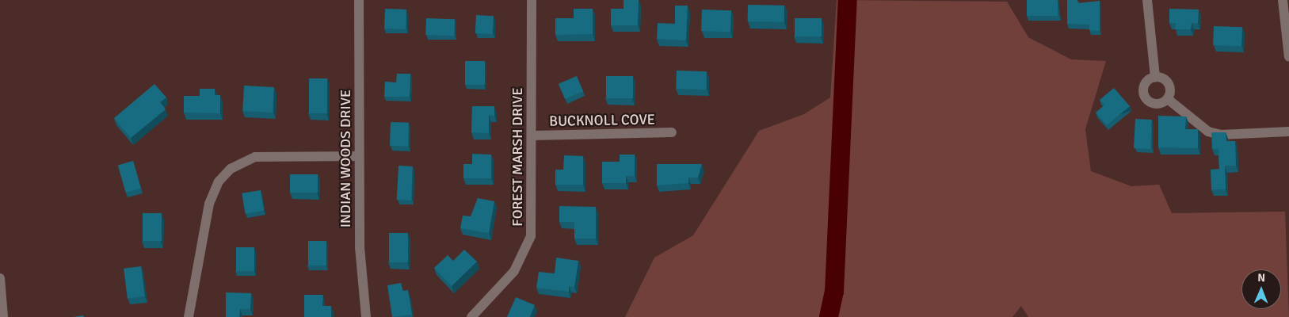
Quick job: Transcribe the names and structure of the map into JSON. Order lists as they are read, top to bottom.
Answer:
{
  "streets": {
    "street": ["BUCKNOLL COVE", "FOREST MARSH DRIVE", "INDIAN WOODS DRIVE"]
  },
  "crossings": [
    ["BUCKNOLL COVE", "FOREST MARSH DRIVE"]
  ],
  "north": "top"
}
